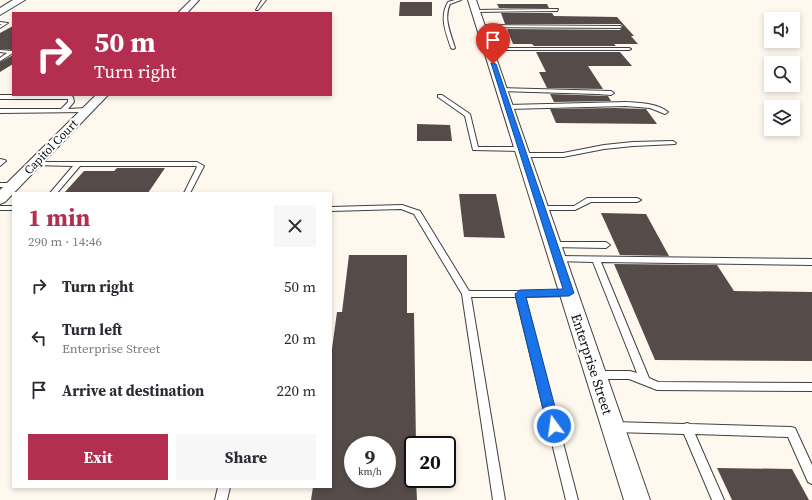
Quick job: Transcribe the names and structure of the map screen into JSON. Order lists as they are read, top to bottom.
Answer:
{
  "streets": {
    "street": ["Capitol Court", "Enterprise Street"]
  },
  "page": {
    "turn": ["50 m", "Turn right"],
    "heading": ["1 min", "290 m · 14:46"],
    "list": [
      {
        "name": "Turn right",
        "value": "50 m"
      },
      {
        "name": "Turn left",
        "note": "Enterprise Street",
        "value": "20 m"
      },
      {
        "name": "Arrive at destination",
        "value": "220 m"
      }
    ],
    "buttons": ["Exit", "Share"],
    "speed": "9 km/h",
    "limit": "20"
  }
}
